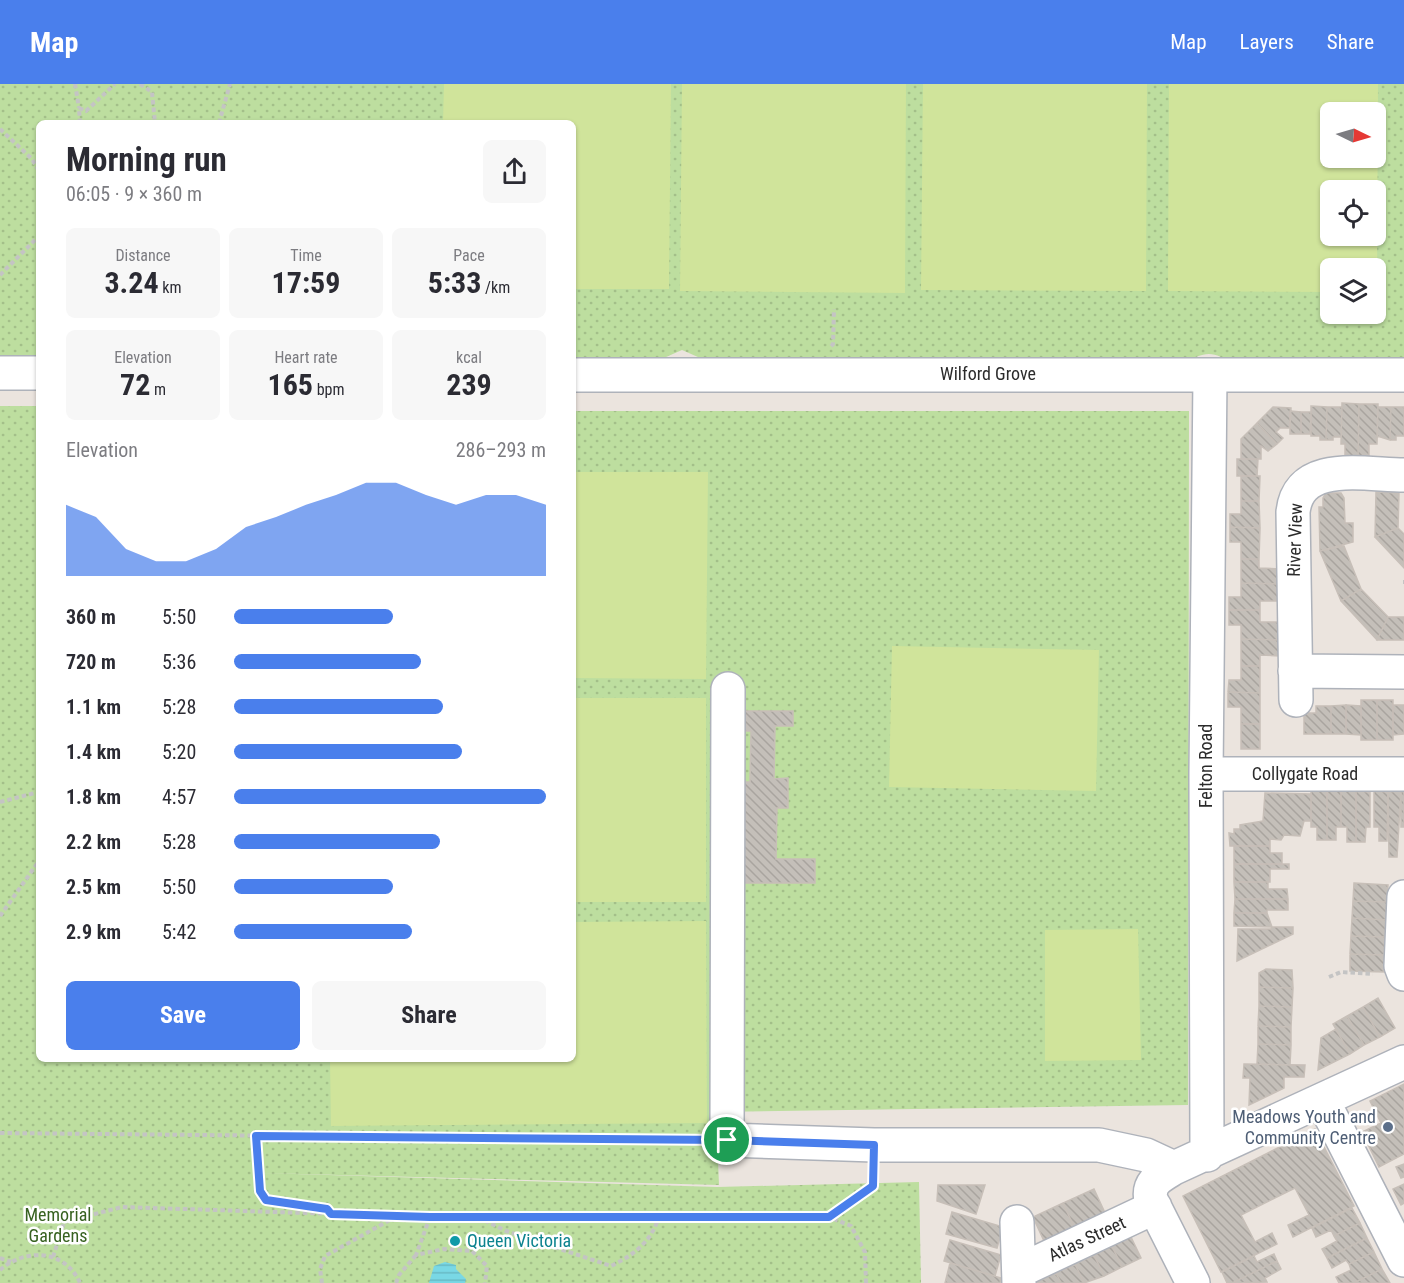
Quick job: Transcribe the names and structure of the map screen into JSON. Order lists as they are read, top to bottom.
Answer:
{
  "streets": {
    "street": [
      "Wilford Grove",
      "River View",
      "Felton Road",
      "Collygate Road",
      "Atlas Street"
    ]
  },
  "crossings": [
    ["Wilford Grove", "Felton Road"],
    ["Felton Road", "Collygate Road"]
  ],
  "parks": ["Memorial Gardens"],
  "places": ["Meadows Youth and Community Centre", "Queen Victoria"],
  "north": "right",
  "page": {
    "header": "Map",
    "nav": ["Map", "Layers", "Share"],
    "heading": ["Morning run", "06:05 · 9 × 360 m"],
    "stats": [
      ["Distance", "3.24 km"],
      ["Time", "17:59"],
      ["Pace", "5:33 /km"],
      ["Elevation", "72 m"],
      ["Heart rate", "165 bpm"],
      ["kcal", "239"]
    ],
    "chart": ["Elevation", "286–293 m"],
    "list": [
      {
        "name": "360 m",
        "note": "5:50"
      },
      {
        "name": "720 m",
        "note": "5:36"
      },
      {
        "name": "1.1 km",
        "note": "5:28"
      },
      {
        "name": "1.4 km",
        "note": "5:20"
      },
      {
        "name": "1.8 km",
        "note": "4:57"
      },
      {
        "name": "2.2 km",
        "note": "5:28"
      },
      {
        "name": "2.5 km",
        "note": "5:50"
      },
      {
        "name": "2.9 km",
        "note": "5:42"
      }
    ],
    "buttons": ["Save", "Share"]
  }
}
